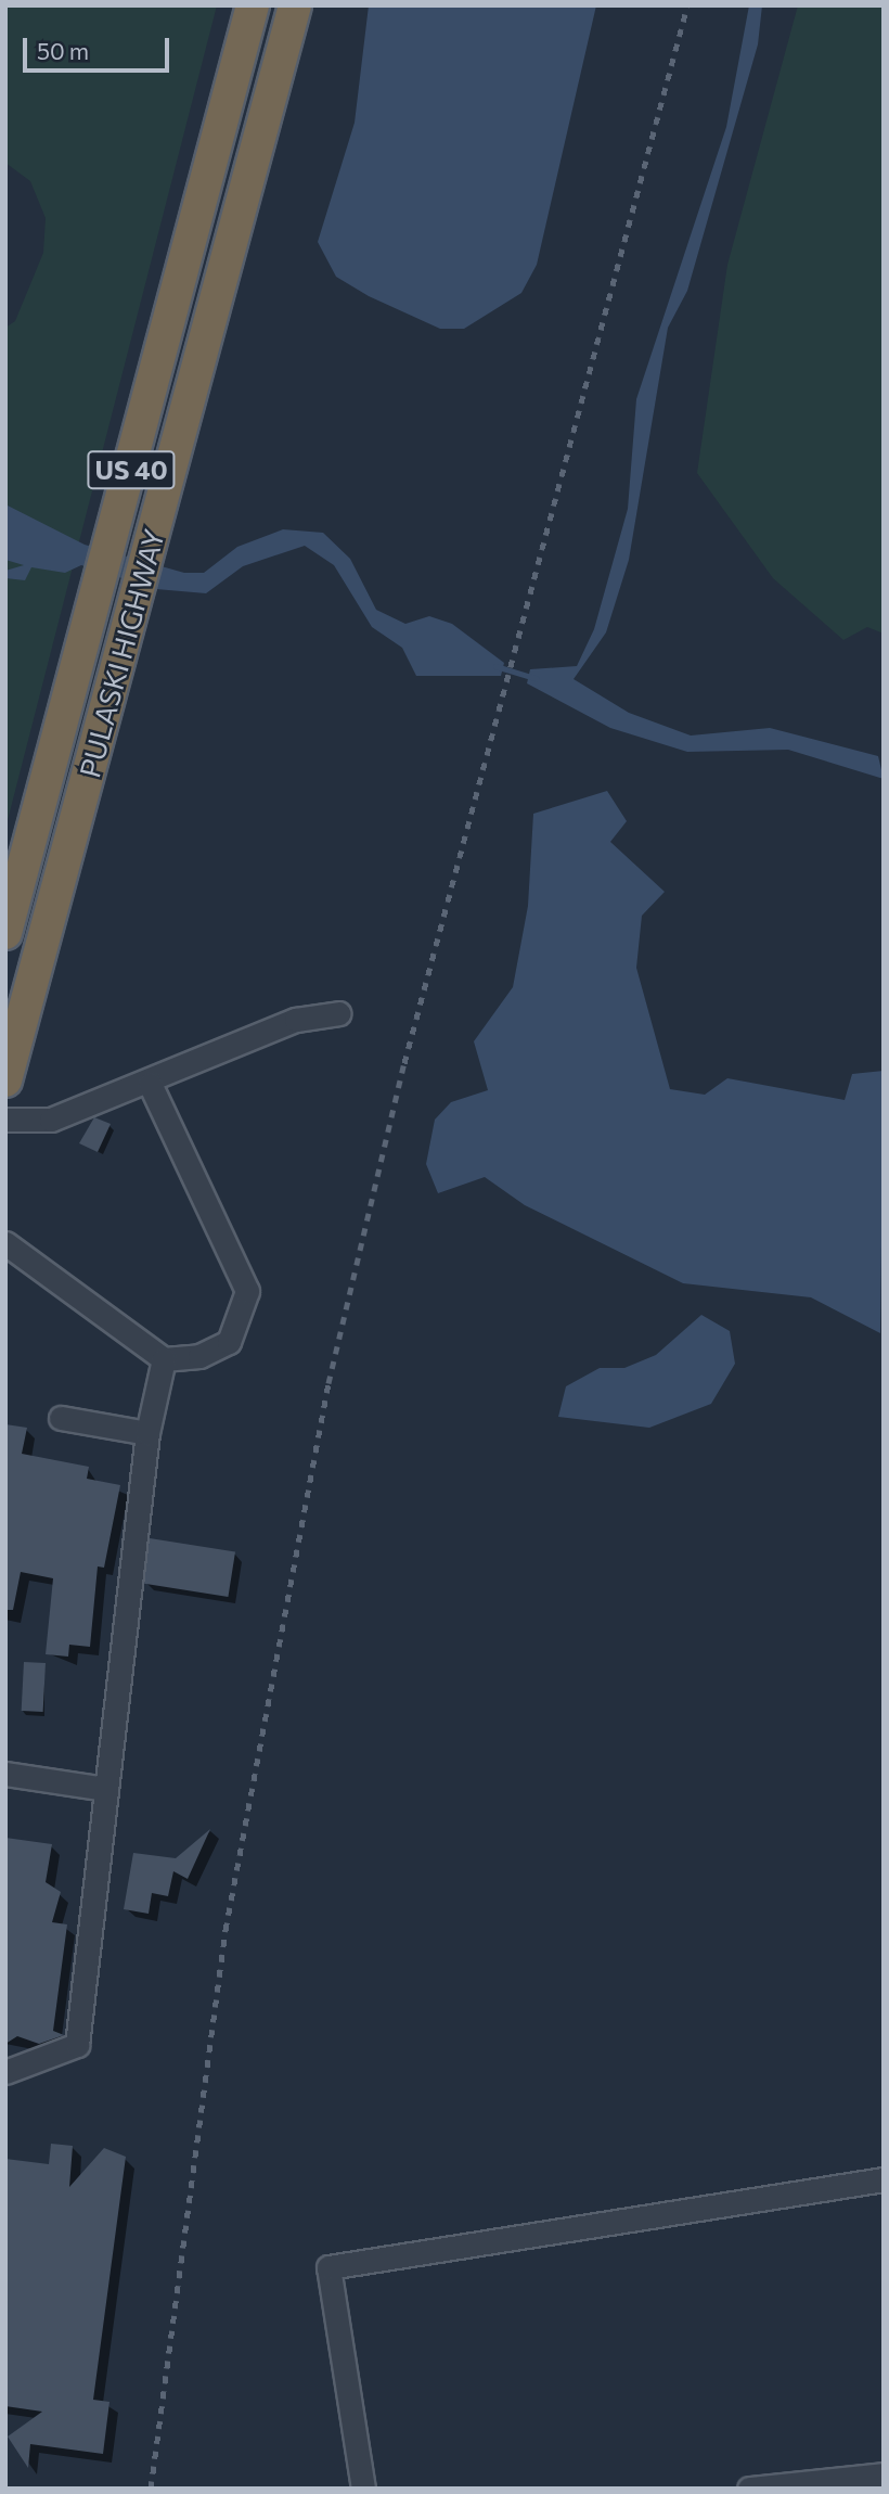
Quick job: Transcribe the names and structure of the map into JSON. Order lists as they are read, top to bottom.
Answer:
{
  "streets": {
    "highway": ["US 40", "PULASKI HIGHWAY"]
  },
  "scale_bar": "50 m"
}
